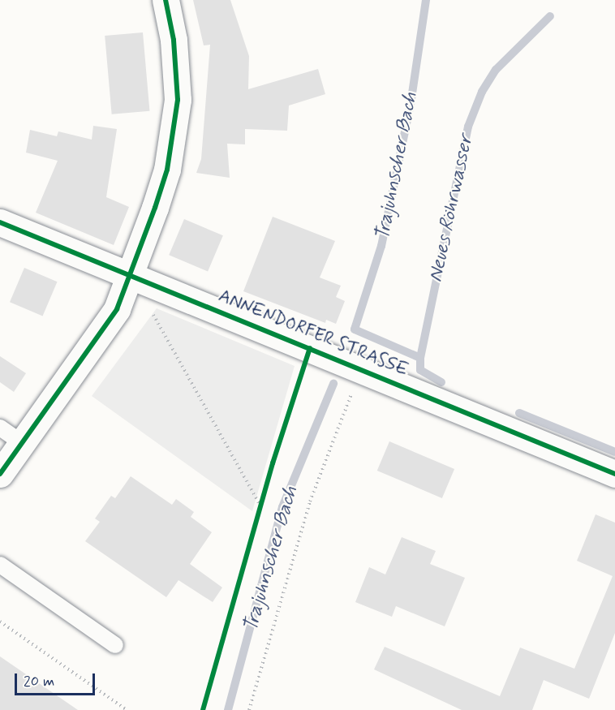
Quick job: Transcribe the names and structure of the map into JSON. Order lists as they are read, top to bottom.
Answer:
{
  "streets": {
    "street": ["ANNENDORFER STRASSE"]
  },
  "water": ["Trajuhnscher Bach", "Neues Röhrwasser"],
  "scale_bar": "20 m"
}
